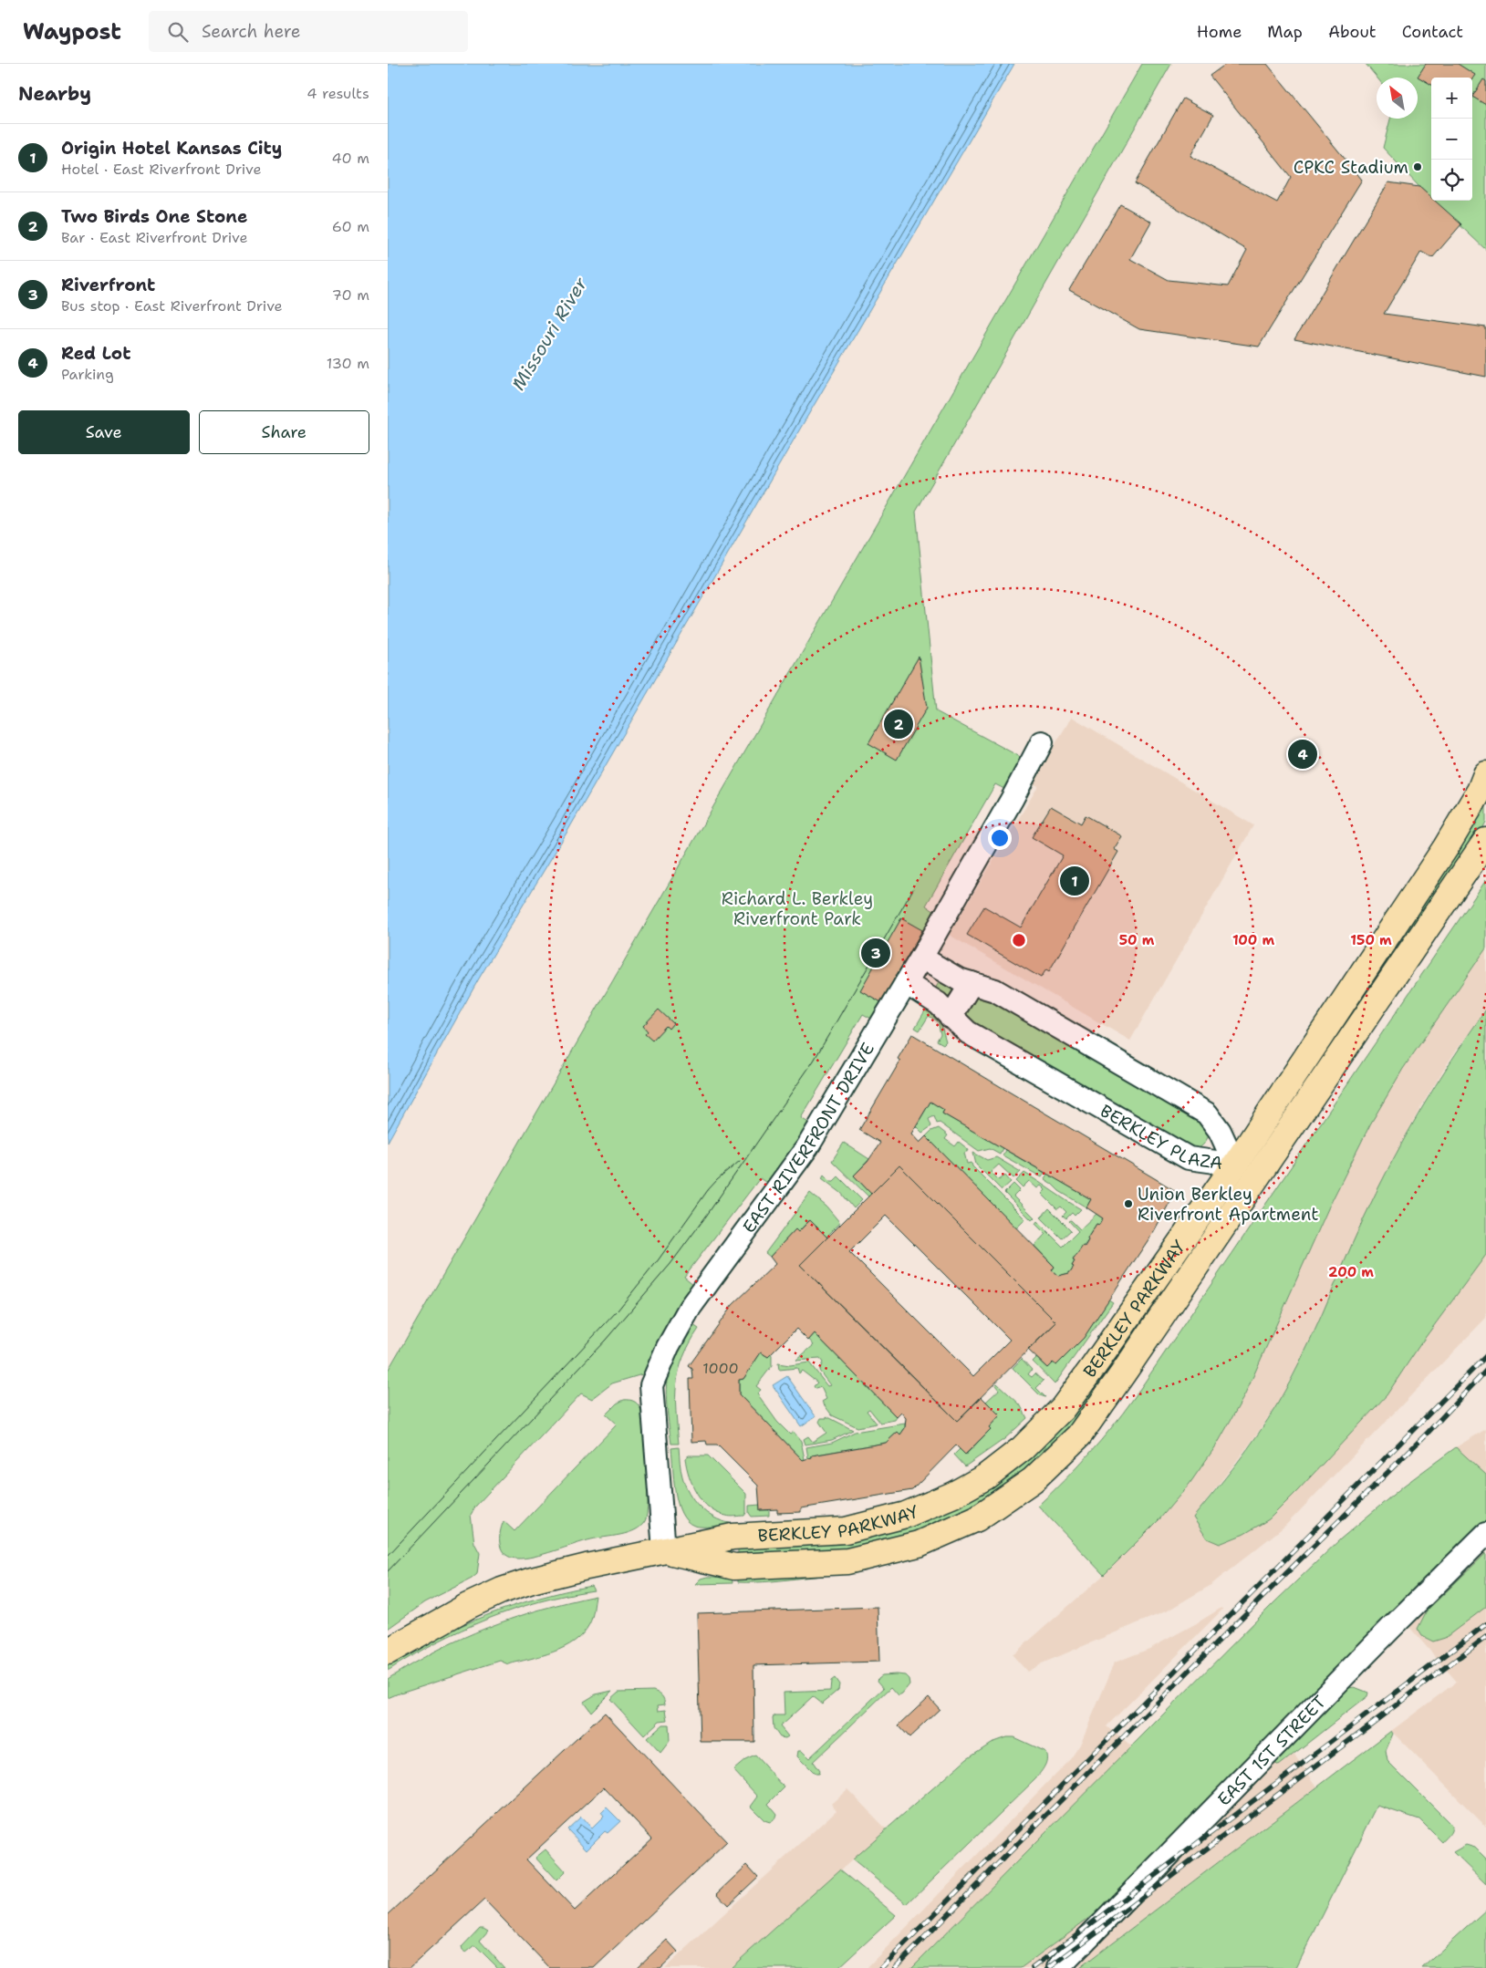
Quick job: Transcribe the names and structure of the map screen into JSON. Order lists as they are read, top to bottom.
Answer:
{
  "streets": {
    "main road": ["BERKLEY PARKWAY"],
    "street": ["BERKLEY PLAZA", "EAST RIVERFRONT DRIVE", "EAST 1ST STREET"]
  },
  "crossings": [
    ["BERKLEY PLAZA", "EAST RIVERFRONT DRIVE"],
    ["BERKLEY PLAZA", "BERKLEY PARKWAY"],
    ["EAST RIVERFRONT DRIVE", "BERKLEY PARKWAY"]
  ],
  "water": ["Missouri River"],
  "parks": ["Richard L. Berkley Riverfront Park"],
  "places": ["CPKC Stadium", "Union Berkley Riverfront Apartment"],
  "house_numbers": ["1000"],
  "north": "top left",
  "page": {
    "header": "Waypost",
    "search": "Search here",
    "nav": [
      "Home",
      "Map",
      "About",
      "Contact"
    ],
    "heading": ["Nearby", "4 results"],
    "map_buttons": ["+", "−"],
    "list": [
      {
        "mark": "1",
        "name": "Origin Hotel Kansas City",
        "note": "Hotel · East Riverfront Drive",
        "value": "40 m"
      },
      {
        "mark": "2",
        "name": "Two Birds One Stone",
        "note": "Bar · East Riverfront Drive",
        "value": "60 m"
      },
      {
        "mark": "3",
        "name": "Riverfront",
        "note": "Bus stop · East Riverfront Drive",
        "value": "70 m"
      },
      {
        "mark": "4",
        "name": "Red Lot",
        "note": "Parking",
        "value": "130 m"
      }
    ],
    "buttons": ["Save", "Share"],
    "pins": [
      "2",
      "4",
      "1",
      "3"
    ]
  },
  "rings": [
    "50 m",
    "100 m",
    "150 m",
    "200 m"
  ]
}
